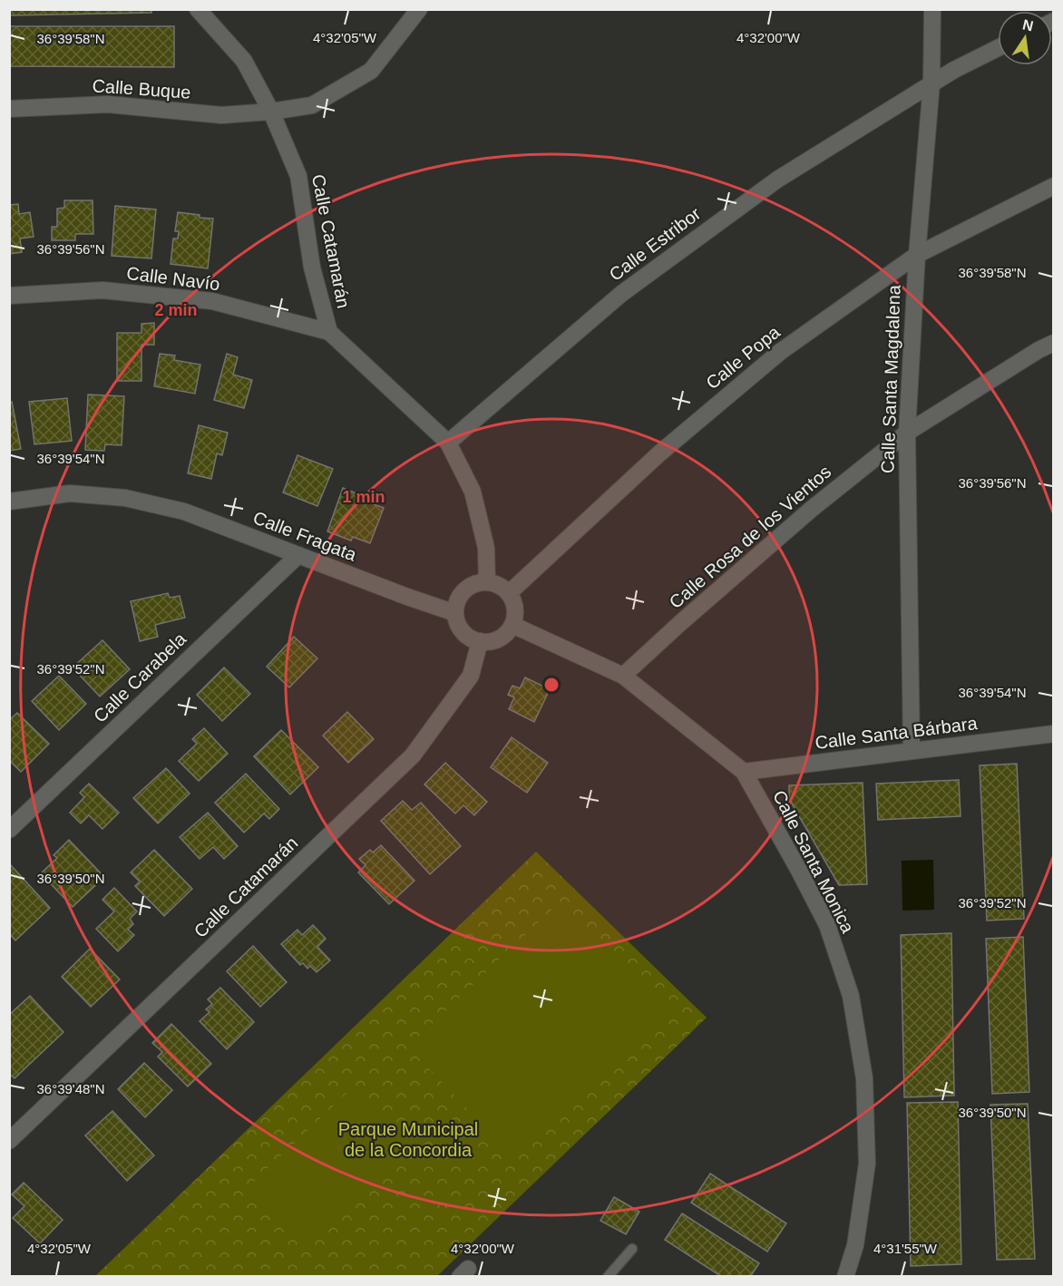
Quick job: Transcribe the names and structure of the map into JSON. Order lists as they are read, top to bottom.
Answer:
{
  "streets": {
    "street": [
      "Calle Buque",
      "Calle Catamarán",
      "Calle Estribor",
      "Calle Navío",
      "Calle Popa",
      "Calle Santa Magdalena",
      "Calle Fragata",
      "Calle Rosa de los Vientos",
      "Calle Carabela",
      "Calle Santa Bárbara",
      "Calle Santa Monica"
    ]
  },
  "crossings": [
    ["Calle Buque", "Calle Catamarán"],
    ["Calle Catamarán", "Calle Estribor"],
    ["Calle Catamarán", "Calle Navío"],
    ["Calle Catamarán", "Calle Popa"],
    ["Calle Catamarán", "Calle Fragata"],
    ["Calle Catamarán", "Calle Santa Monica"],
    ["Calle Estribor", "Calle Santa Magdalena"],
    ["Calle Popa", "Calle Santa Magdalena"],
    ["Calle Popa", "Calle Fragata"],
    ["Calle Popa", "Calle Santa Monica"],
    ["Calle Santa Magdalena", "Calle Rosa de los Vientos"],
    ["Calle Santa Magdalena", "Calle Santa Bárbara"],
    ["Calle Fragata", "Calle Carabela"],
    ["Calle Fragata", "Calle Santa Monica"],
    ["Calle Rosa de los Vientos", "Calle Santa Monica"],
    ["Calle Santa Bárbara", "Calle Santa Monica"]
  ],
  "parks": ["Parque Municipal de la Concordia"],
  "north": "top",
  "coordinates": [
    "4°32'05\"W",
    "4°32'00\"W",
    "36°39'58\"N",
    "36°39'56\"N",
    "36°39'54\"N",
    "36°39'52\"N",
    "36°39'50\"N",
    "36°39'48\"N",
    "4°31'55\"W"
  ],
  "rings": ["2 min", "1 min"]
}
